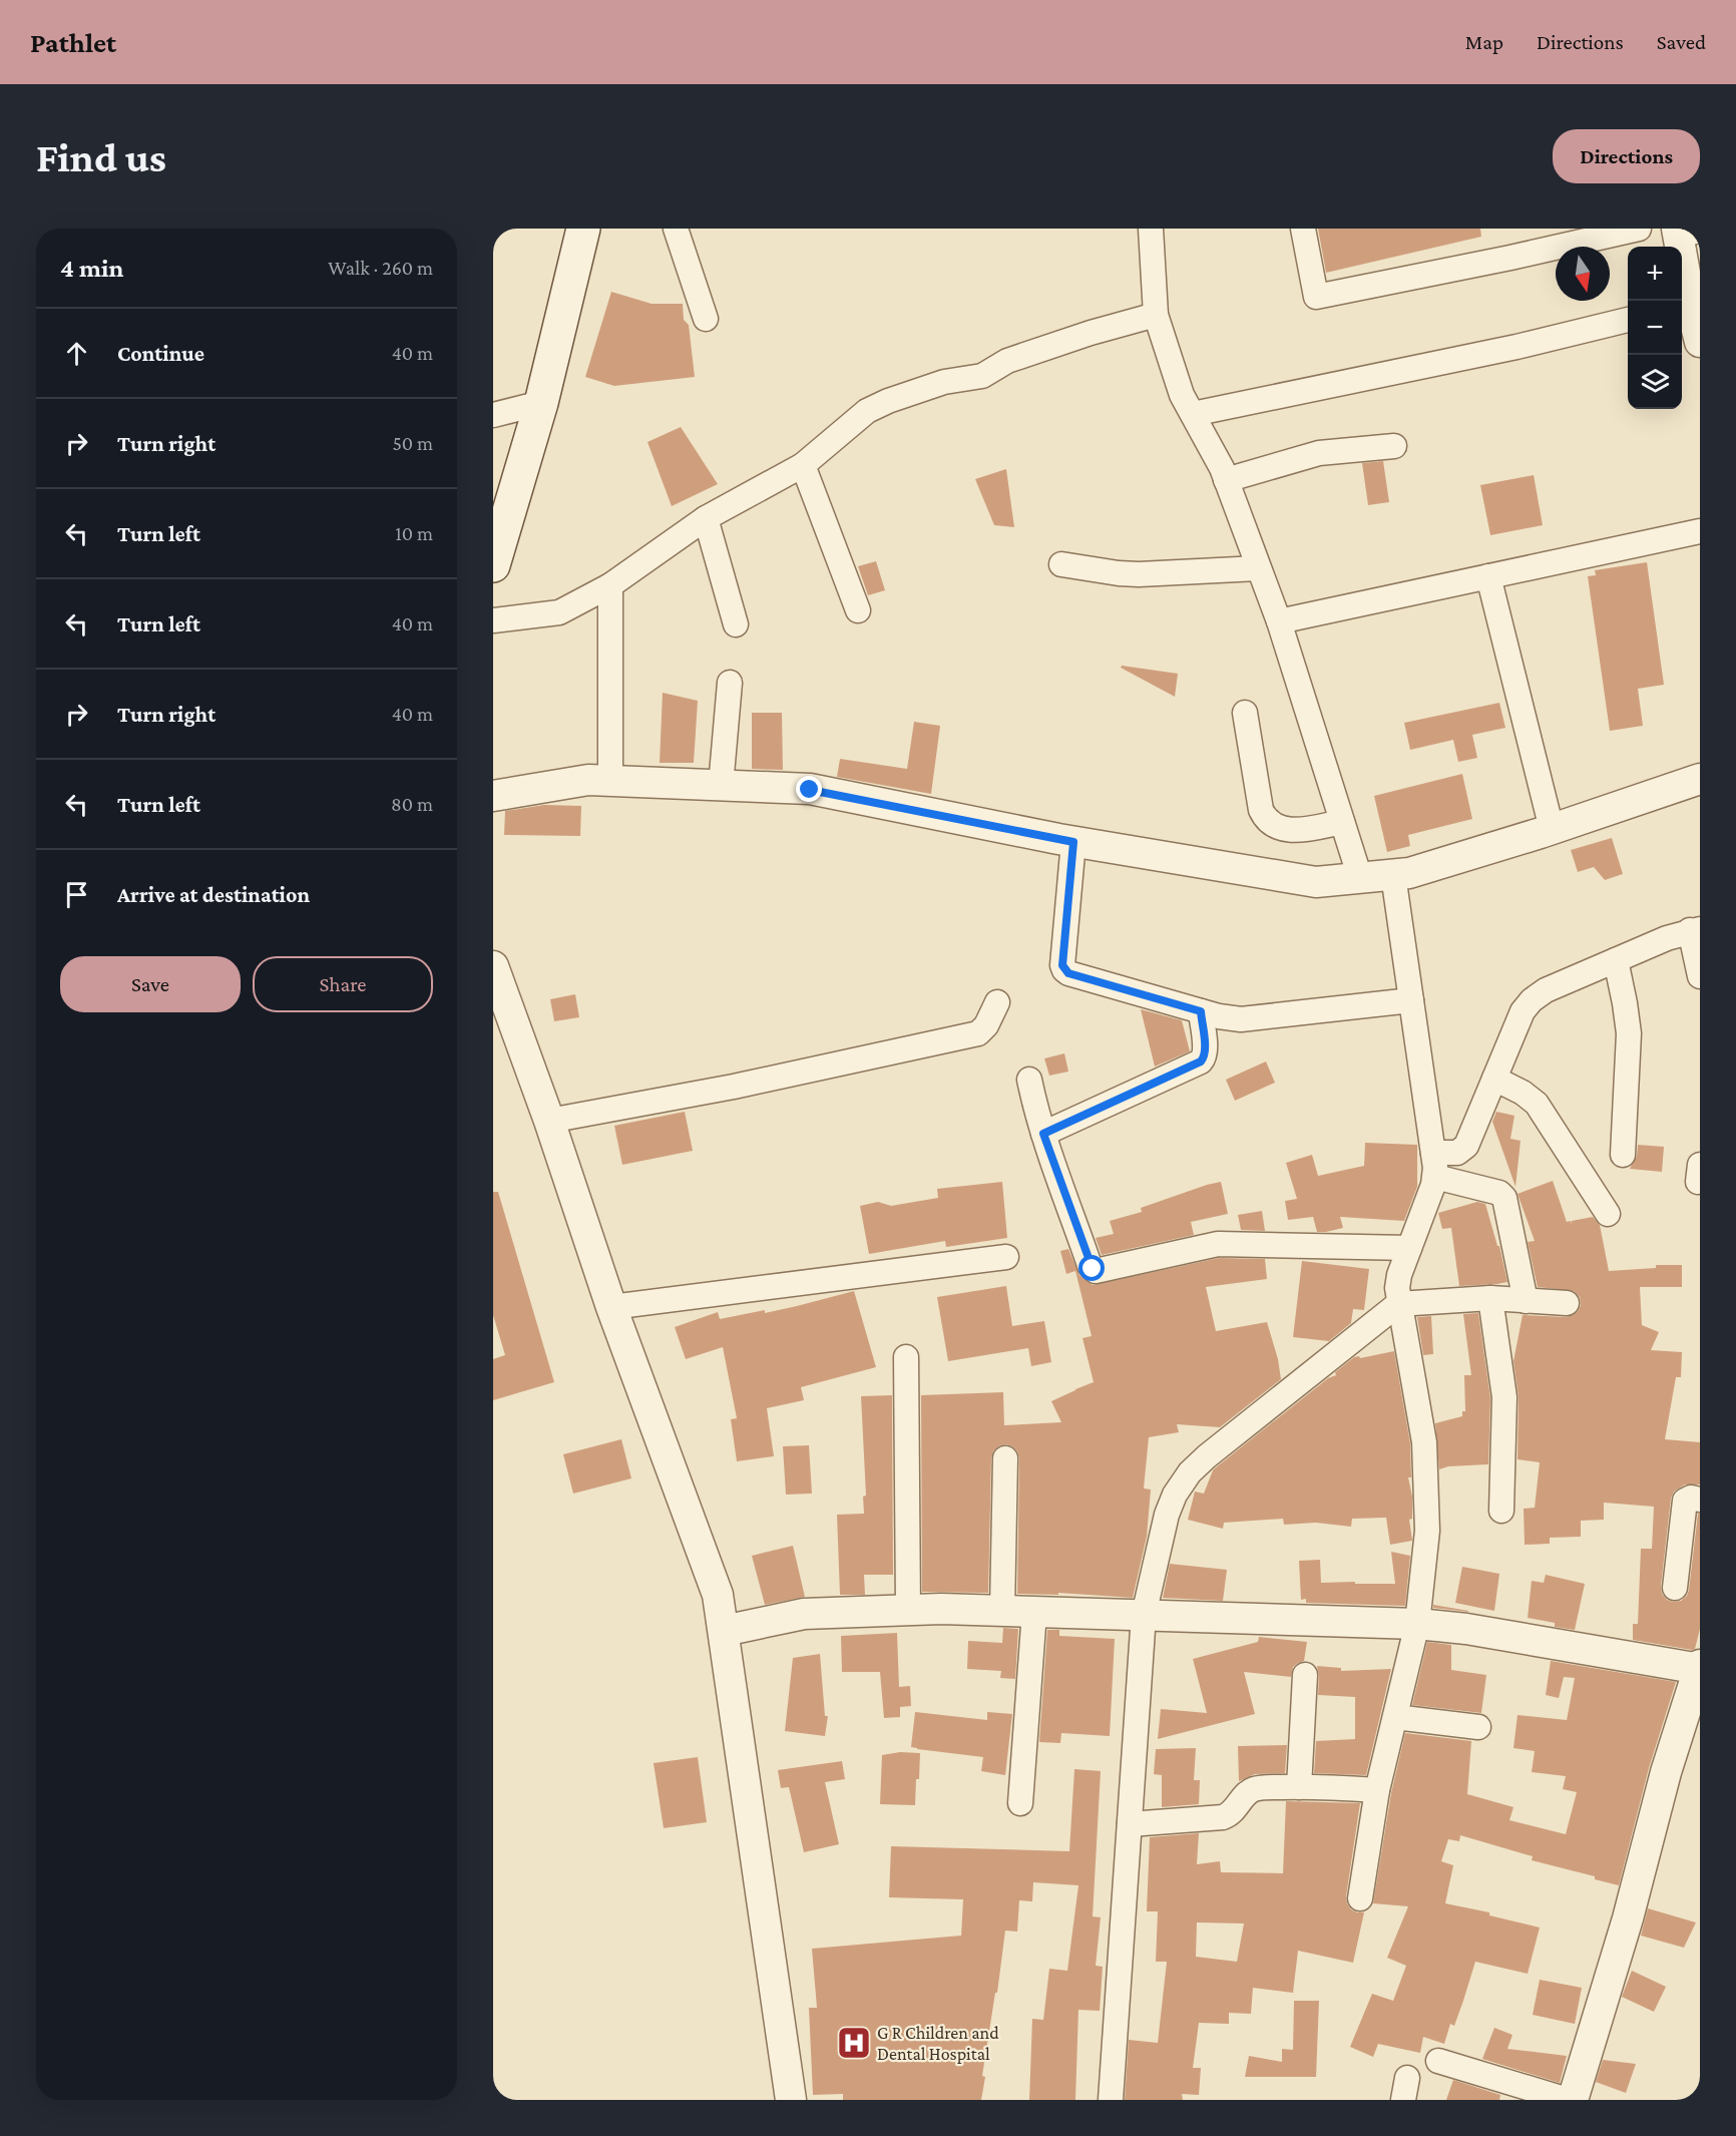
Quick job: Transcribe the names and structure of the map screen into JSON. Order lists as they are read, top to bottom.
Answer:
{
  "places": {
    "hospital": ["G R Children and Dental Hospital"]
  },
  "north": "bottom",
  "page": {
    "header": "Pathlet",
    "nav": ["Map", "Directions", "Saved"],
    "buttons": [
      "Directions",
      ["Save", "Share"]
    ],
    "title": "Find us",
    "heading": ["4 min", "Walk · 260 m"],
    "map_buttons": ["+", "−"],
    "list": [
      ["Continue", "40 m"],
      ["Turn right", "50 m"],
      ["Turn left", "10 m"],
      ["Turn left", "40 m"],
      ["Turn right", "40 m"],
      ["Turn left", "80 m"],
      "Arrive at destination"
    ]
  }
}
